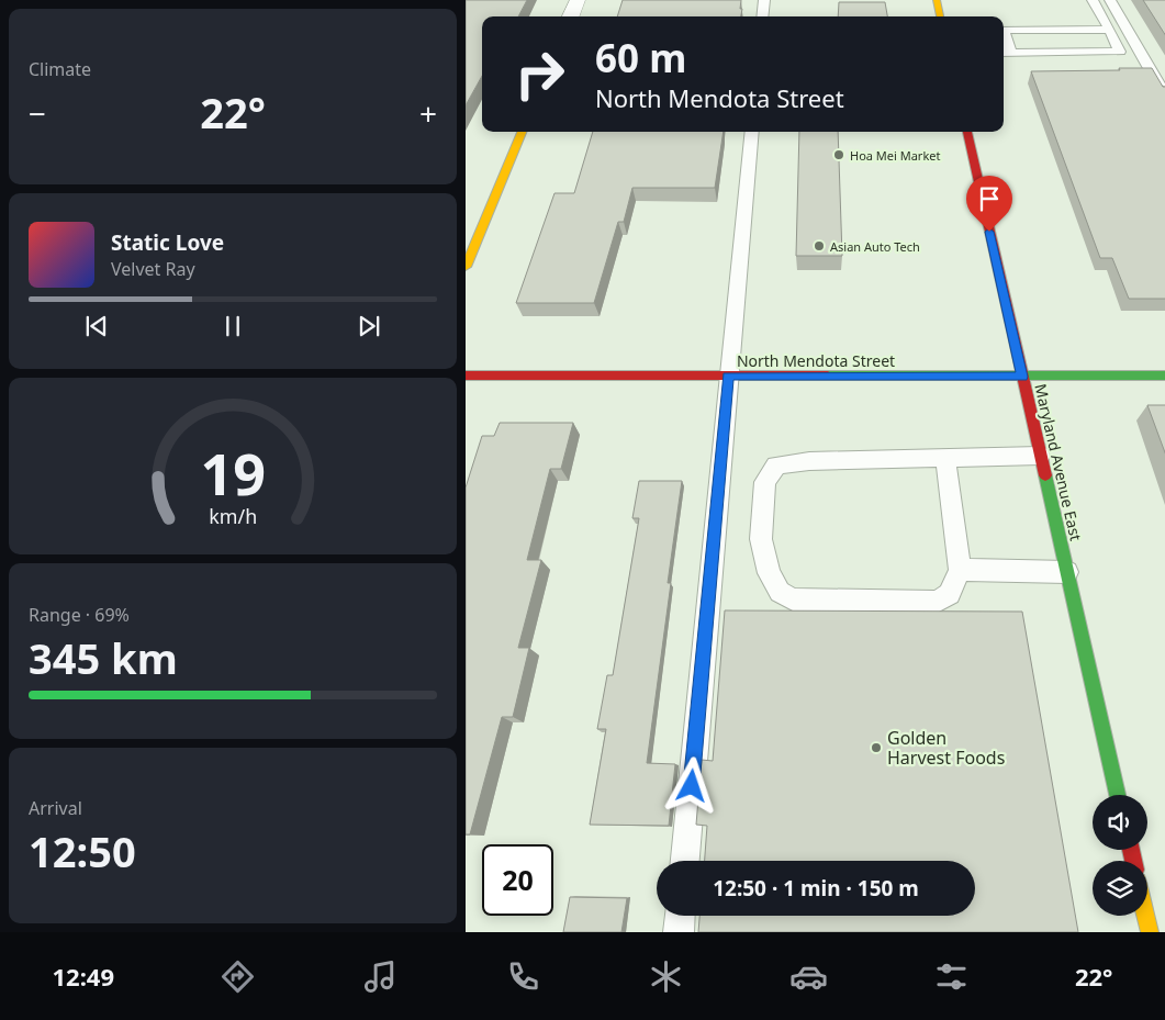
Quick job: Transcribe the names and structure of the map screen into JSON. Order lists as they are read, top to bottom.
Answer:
{
  "streets": {
    "street": ["North Mendota Street", "Maryland Avenue East"]
  },
  "crossings": [
    ["North Mendota Street", "Maryland Avenue East"]
  ],
  "places": ["Hoa Mei Market", "Asian Auto Tech", "Golden Harvest Foods"],
  "page": {
    "tile": [
      "Climate",
      ["Range · 69%", "345 km"],
      ["Arrival", "12:50"]
    ],
    "turn": ["60 m", "North Mendota Street"],
    "heat": ["−", "22°", "+"],
    "song": ["Static Love", "Velvet Ray"],
    "limit": "20",
    "trip": "12:50 · 1 min · 150 m",
    "tabs": ["12:49", "22°"],
    "gauge": ["19", "km/h"]
  }
}
